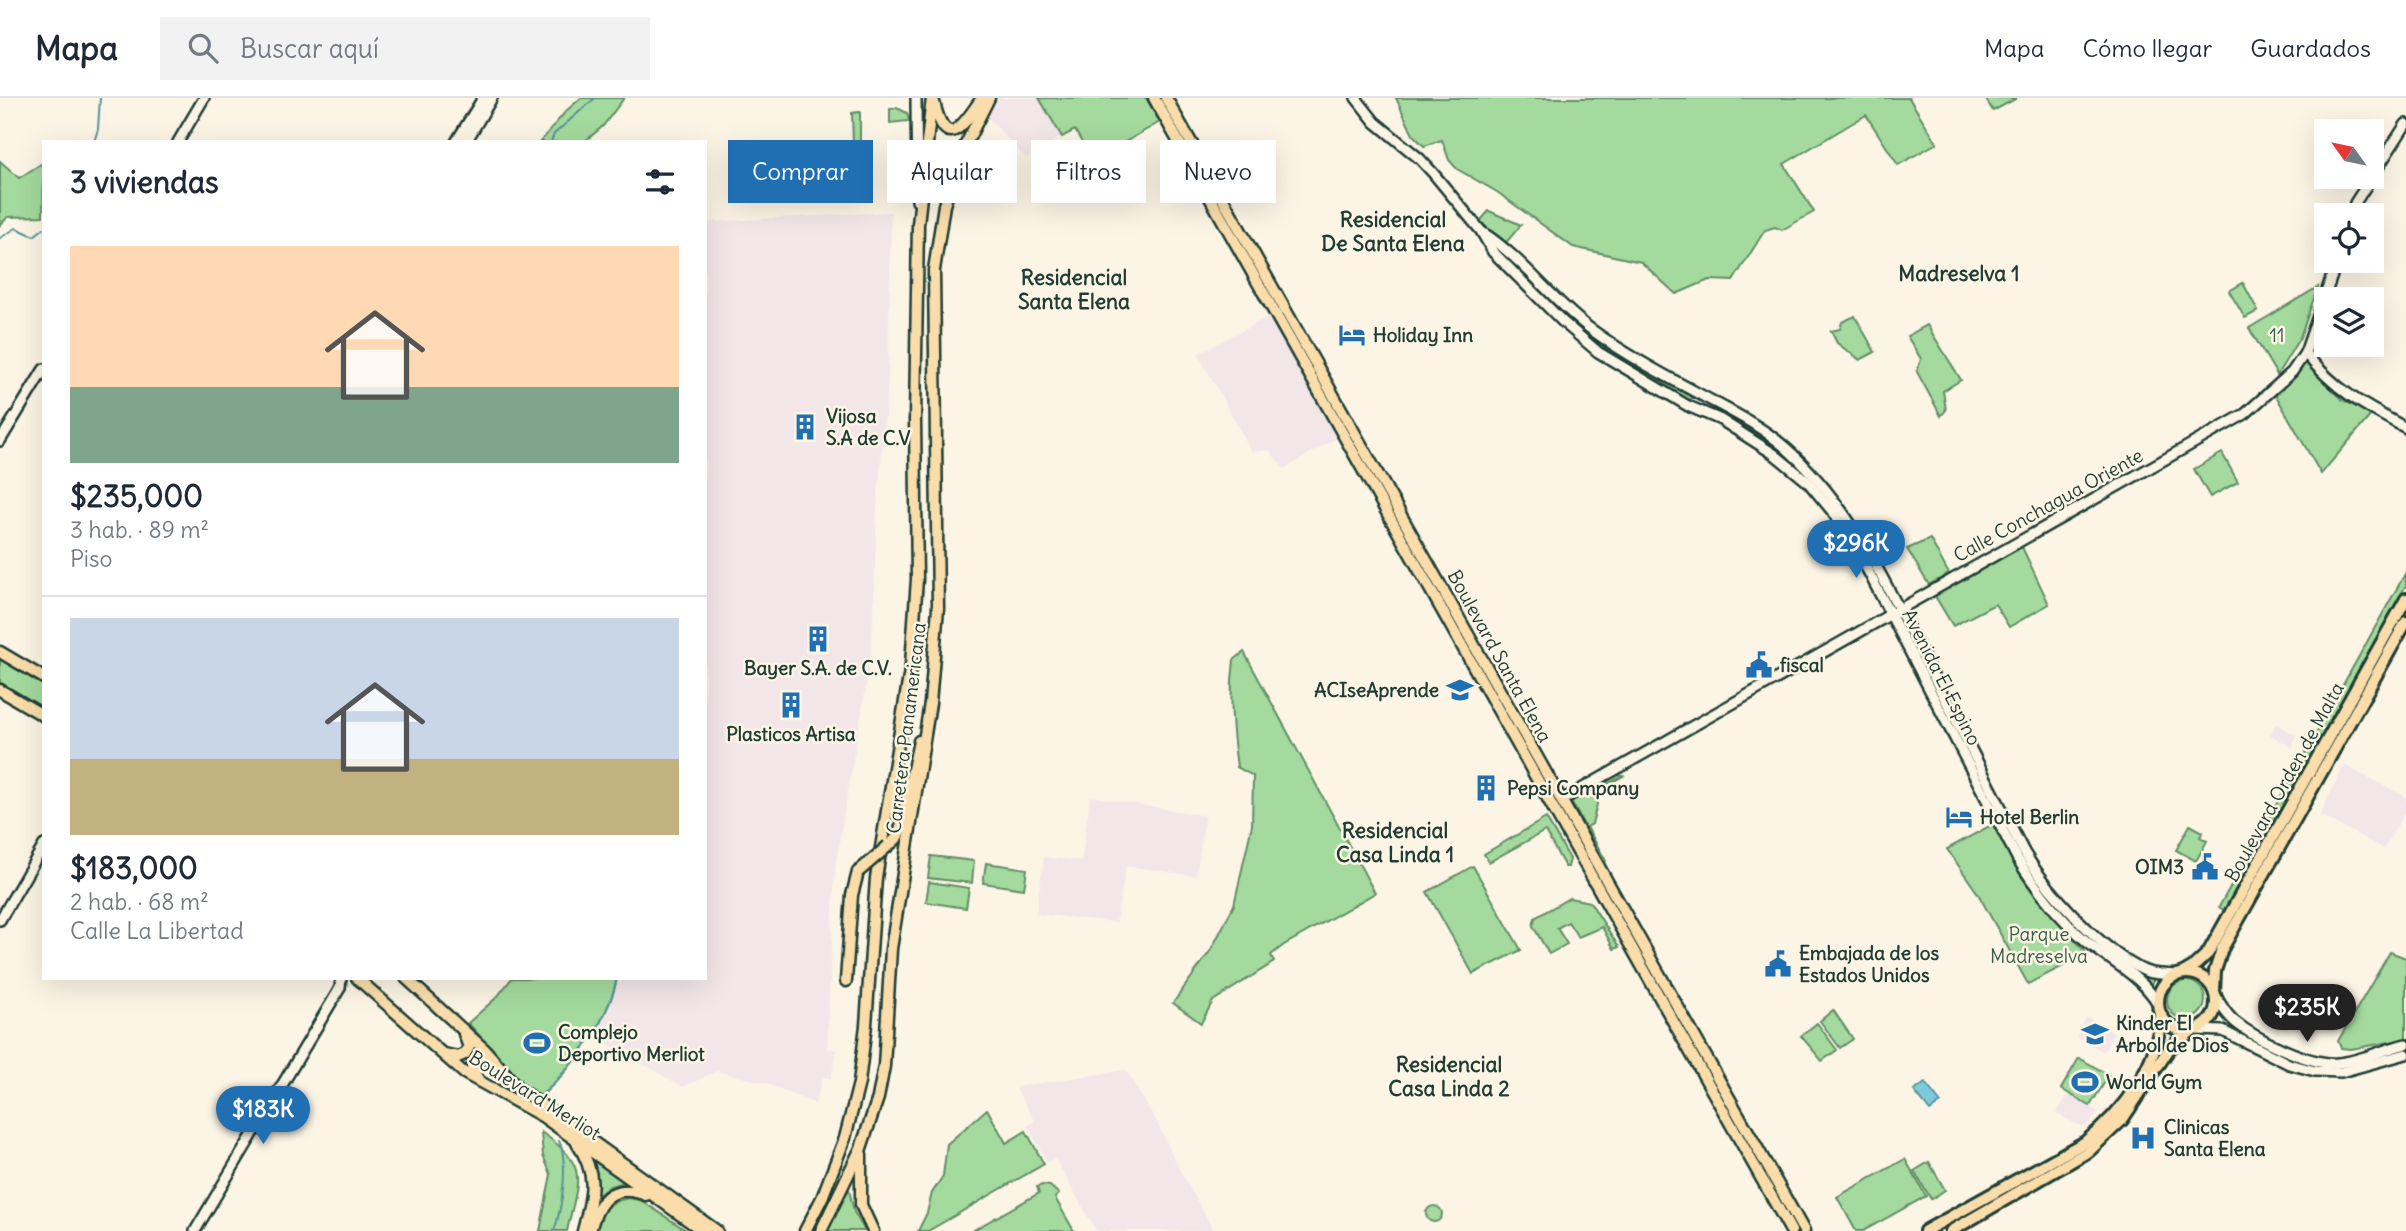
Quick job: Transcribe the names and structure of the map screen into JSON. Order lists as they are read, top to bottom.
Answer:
{
  "streets": {
    "highway": ["Boulevard Orden de Malta"],
    "main road": [
      "Calle Conchagua Oriente",
      "Boulevard Santa Elena",
      "Avenida El Espino",
      "Carretera Panamericana",
      "Boulevard Merliot"
    ]
  },
  "crossings": [
    ["Calle Conchagua Oriente", "Boulevard Santa Elena"],
    ["Calle Conchagua Oriente", "Avenida El Espino"],
    ["Avenida El Espino", "Boulevard Orden de Malta"]
  ],
  "districts": [
    "Residencial De Santa Elena",
    "Madreselva 1",
    "Residencial Santa Elena",
    "Residencial Casa Linda 1",
    "Residencial Casa Linda 2"
  ],
  "parks": ["11", "Parque Madreselva"],
  "places": {
    "hotel": ["Holiday Inn", "Hotel Berlin"],
    "building": [
      "Vijosa S.A de C.V",
      "Bayer S.A. de C.V.",
      "Plasticos Artisa",
      "Pepsi Company"
    ],
    "public building": ["fiscal", "OIM3", "Embajada de los Estados Unidos"],
    "school or university": ["ACIseAprende", "Kinder El Arbol de Dios"],
    "sports": ["Complejo Deportivo Merliot", "World Gym"],
    "hospital": ["Clinicas Santa Elena"]
  },
  "north": "top left",
  "page": {
    "header": "Mapa",
    "search": "Buscar aquí",
    "nav": ["Mapa", "Cómo llegar", "Guardados"],
    "chip": [
      "Comprar",
      "Alquilar",
      "Filtros",
      "Nuevo"
    ],
    "heading": "3 viviendas",
    "list": [
      {
        "name": "$235,000",
        "note": "3 hab. · 89 m² · Piso"
      },
      {
        "name": "$183,000",
        "note": "2 hab. · 68 m² · Calle La Libertad"
      }
    ],
    "price": ["$296K", "$235K", "$183K"]
  }
}
